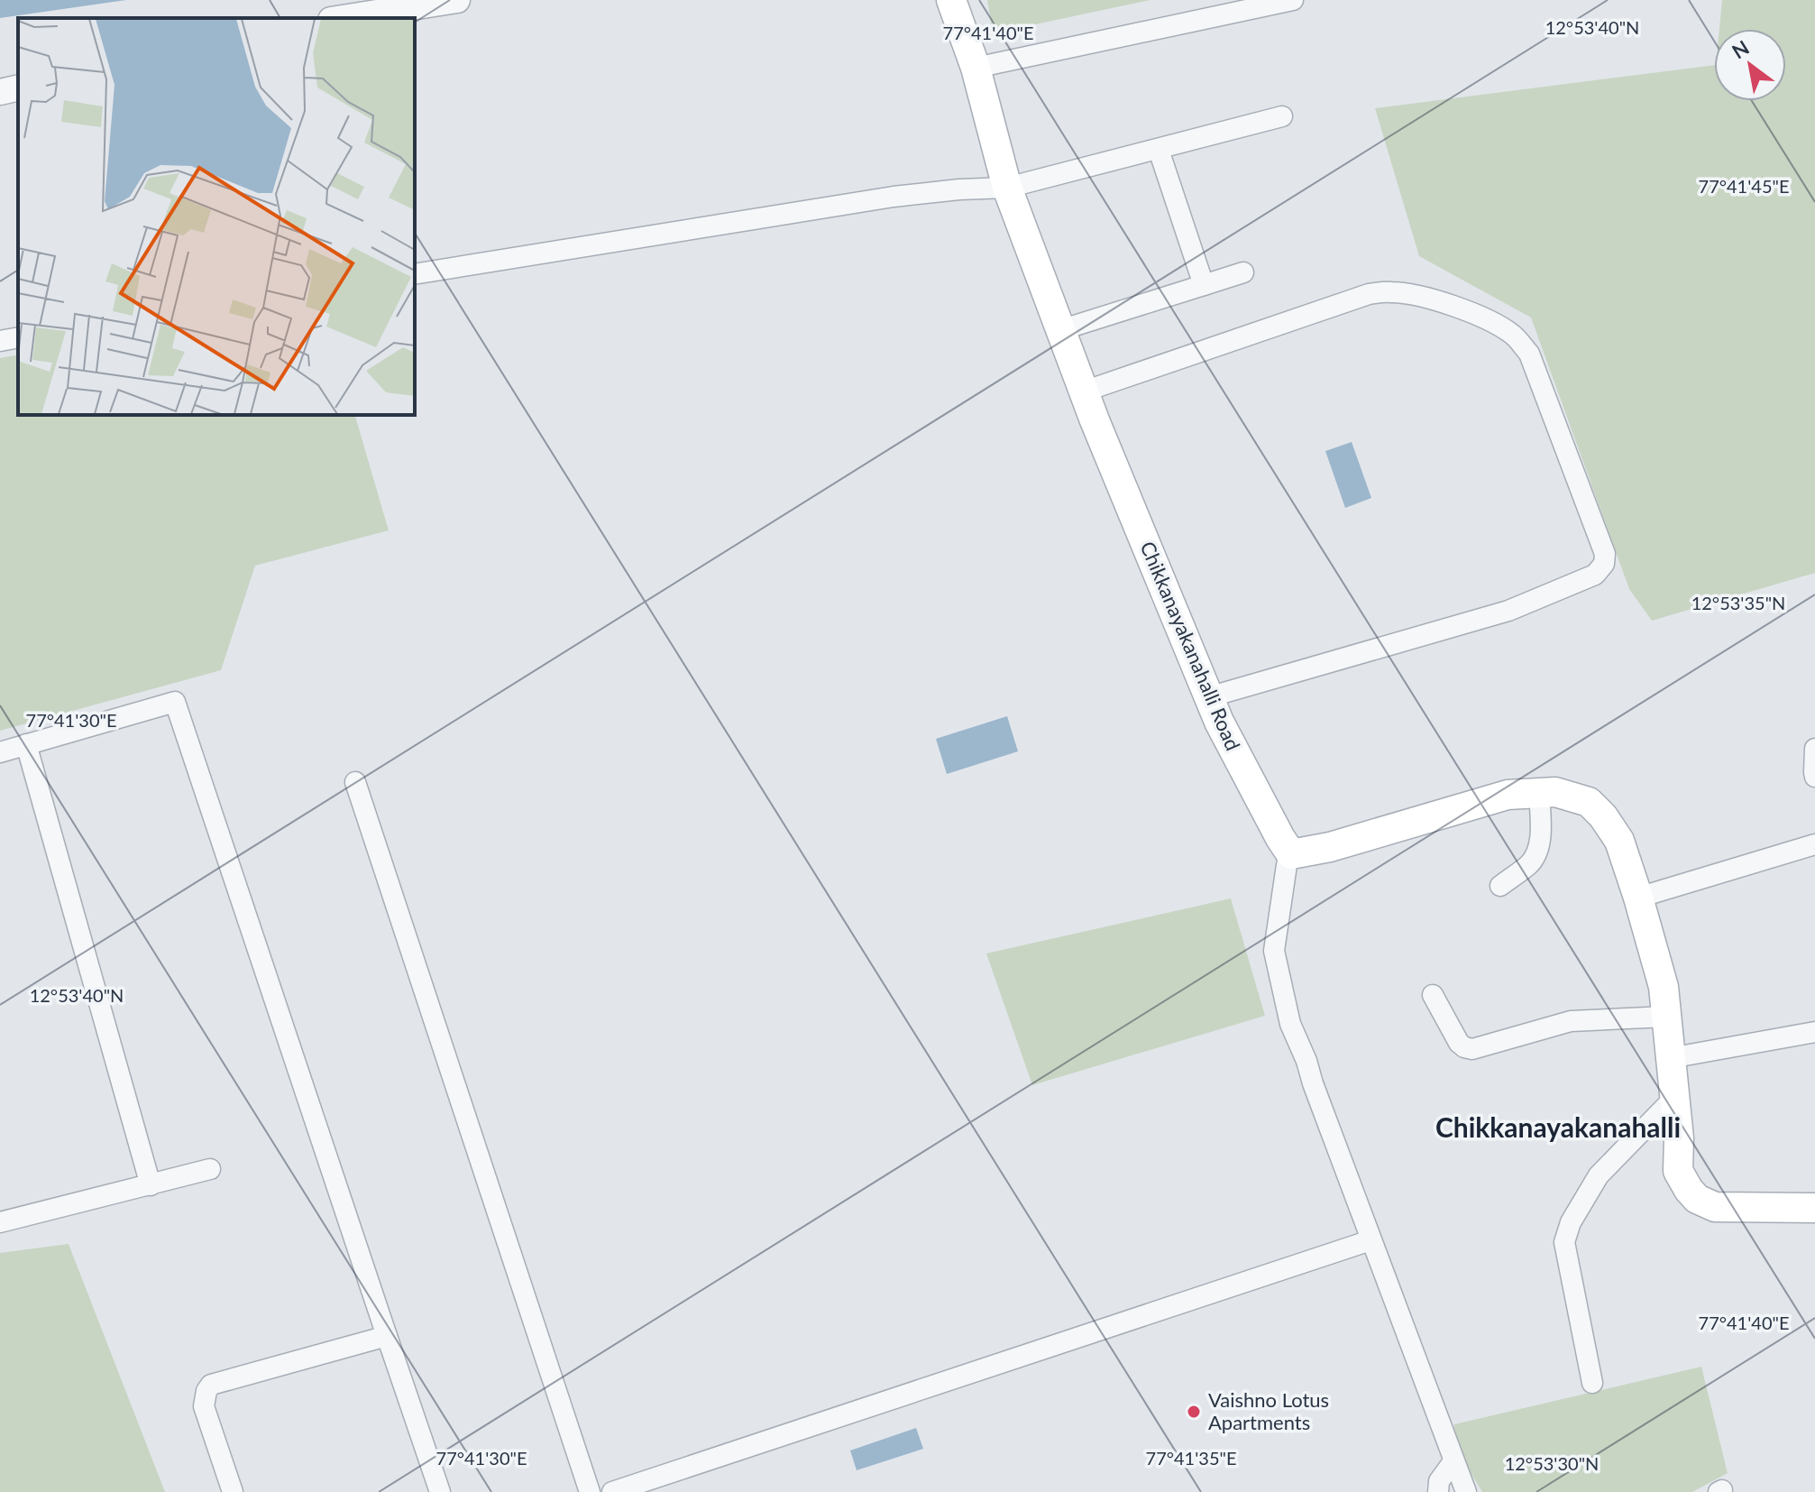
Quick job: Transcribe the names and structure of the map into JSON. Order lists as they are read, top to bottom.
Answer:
{
  "streets": {
    "main road": ["Chikkanayakanahalli Road"]
  },
  "districts": ["Chikkanayakanahalli"],
  "places": ["Vaishno Lotus Apartments"],
  "north": "top left",
  "coordinates": [
    "12°53'40\"N",
    "77°41'40\"E",
    "77°41'45\"E",
    "12°53'35\"N",
    "77°41'30\"E",
    "77°41'35\"E",
    "12°53'30\"N"
  ]
}
